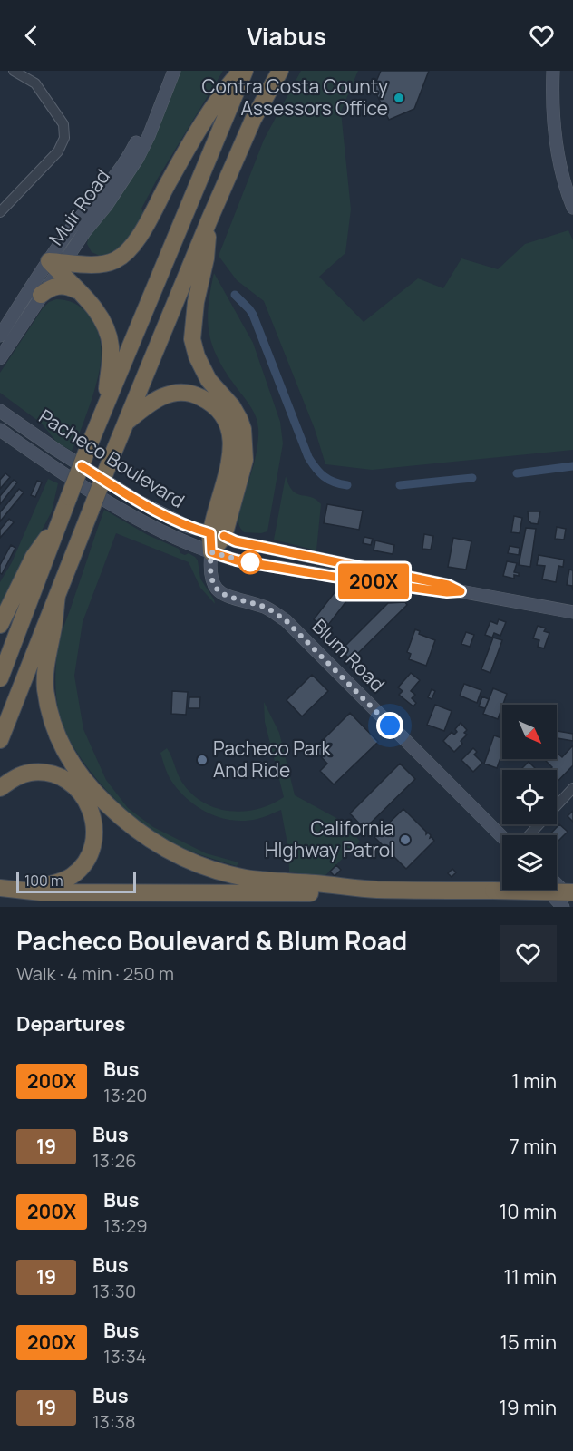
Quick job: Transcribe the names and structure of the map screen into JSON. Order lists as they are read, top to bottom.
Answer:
{
  "streets": {
    "main road": ["Muir Road", "Pacheco Boulevard", "Blum Road"]
  },
  "crossings": [
    ["Pacheco Boulevard", "Blum Road"]
  ],
  "places": ["Contra Costa County Assessors Office", "Pacheco Park And Ride", "California HIghway Patrol"],
  "lines": ["bus line 200X"],
  "scale_bar": "100 m",
  "north": "bottom right",
  "page": {
    "header": "Viabus",
    "on_map": "200X",
    "scale": "100 m",
    "heading": [
      ["Pacheco Boulevard & Blum Road", "Walk · 4 min · 250 m"],
      "Departures"
    ],
    "list": [
      {
        "mark": "200X",
        "name": "Bus",
        "note": "13:20",
        "value": "1 min"
      },
      {
        "mark": "19",
        "name": "Bus",
        "note": "13:26",
        "value": "7 min"
      },
      {
        "mark": "200X",
        "name": "Bus",
        "note": "13:29",
        "value": "10 min"
      },
      {
        "mark": "19",
        "name": "Bus",
        "note": "13:30",
        "value": "11 min"
      },
      {
        "mark": "200X",
        "name": "Bus",
        "note": "13:34",
        "value": "15 min"
      },
      {
        "mark": "19",
        "name": "Bus",
        "note": "13:38",
        "value": "19 min"
      }
    ]
  }
}
